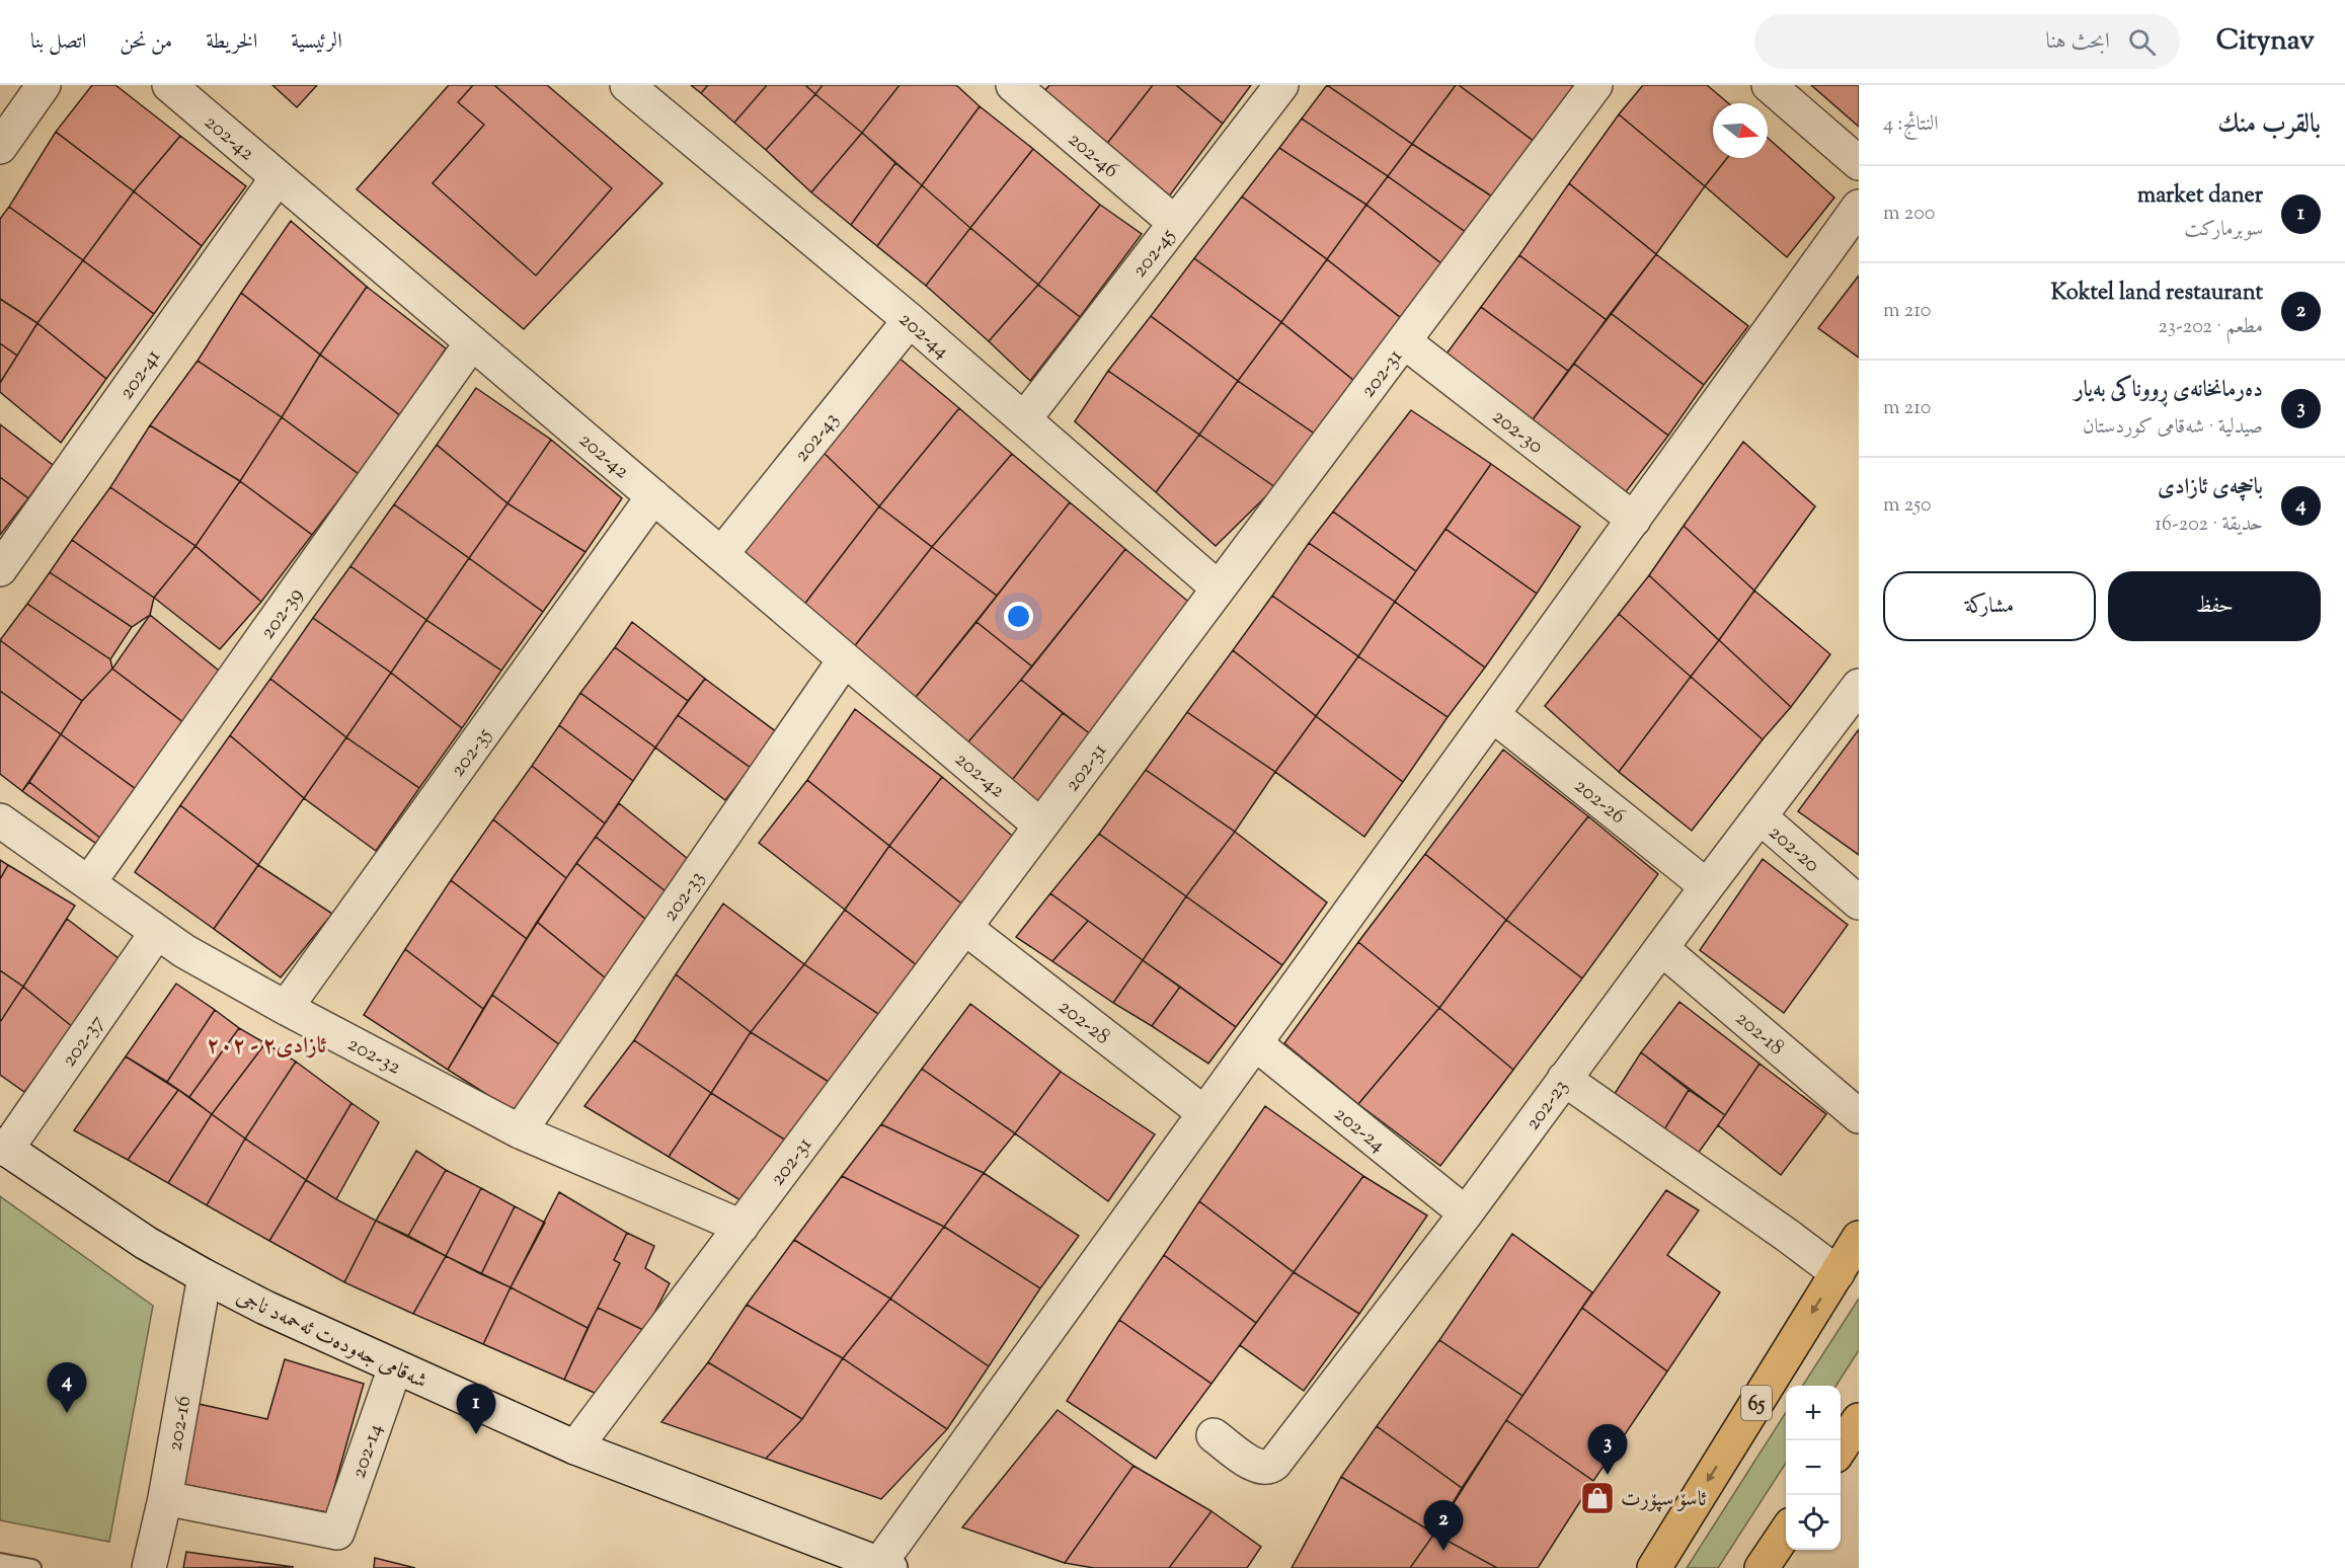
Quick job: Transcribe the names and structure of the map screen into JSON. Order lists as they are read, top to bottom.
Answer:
{
  "streets": {
    "highway": ["65"],
    "street": [
      "202-42",
      "202-46",
      "202-45",
      "202-44",
      "202-31",
      "202-41",
      "202-30",
      "202-43",
      "202-39",
      "202-35",
      "202-26",
      "202-20",
      "202-33",
      "202-28",
      "202-18",
      "202-37",
      "202-32",
      "202-23",
      "202-24",
      "شەقامی جەودەت ئەحمەد ناجی",
      "202-16",
      "202-14"
    ]
  },
  "crossings": [
    ["202-42", "202-31"],
    ["202-42", "202-41"],
    ["202-42", "202-43"],
    ["202-42", "202-39"],
    ["202-42", "202-35"],
    ["202-42", "202-33"],
    ["202-46", "202-45"],
    ["202-45", "202-44"],
    ["202-44", "202-31"],
    ["202-44", "202-43"],
    ["202-31", "202-30"],
    ["202-31", "202-28"],
    ["202-31", "202-32"],
    ["202-31", "شەقامی جەودەت ئەحمەد ناجی"],
    ["202-39", "202-32"],
    ["202-35", "202-32"],
    ["202-26", "202-23"],
    ["202-20", "202-23"],
    ["202-33", "202-32"],
    ["202-18", "202-23"],
    ["202-37", "202-32"],
    ["202-37", "شەقامی جەودەت ئەحمەد ناجی"],
    ["202-23", "202-24"],
    ["شەقامی جەودەت ئەحمەد ناجی", "202-16"],
    ["شەقامی جەودەت ئەحمەد ناجی", "202-14"],
    ["202-16", "202-14"]
  ],
  "districts": ["ئازادی٢ - ٢٠٢"],
  "places": {
    "shop": ["ئاسۆ سپۆرت"]
  },
  "north": "right",
  "page": {
    "header": "Citynav",
    "search": "ابحث هنا",
    "nav": [
      "الرئيسية",
      "الخريطة",
      "من نحن",
      "اتصل بنا"
    ],
    "heading": ["بالقرب منك", "النتائج: 4"],
    "list": [
      {
        "mark": "1",
        "name": "market daner",
        "note": "سوبرماركت",
        "value": "200 m"
      },
      {
        "mark": "2",
        "name": "Koktel land restaurant",
        "note": "مطعم · 202-23",
        "value": "210 m"
      },
      {
        "mark": "3",
        "name": "دەرمانخانەی ڕووناکی بەیار",
        "note": "صيدلية · شەقامی کوردستان",
        "value": "210 m"
      },
      {
        "mark": "4",
        "name": "باخچەی ئازادی",
        "note": "حديقة · 202-16",
        "value": "250 m"
      }
    ],
    "buttons": ["حفظ", "مشاركة"],
    "pins": [
      "4",
      "1",
      "3",
      "2"
    ],
    "map_buttons": ["+", "−"]
  }
}
